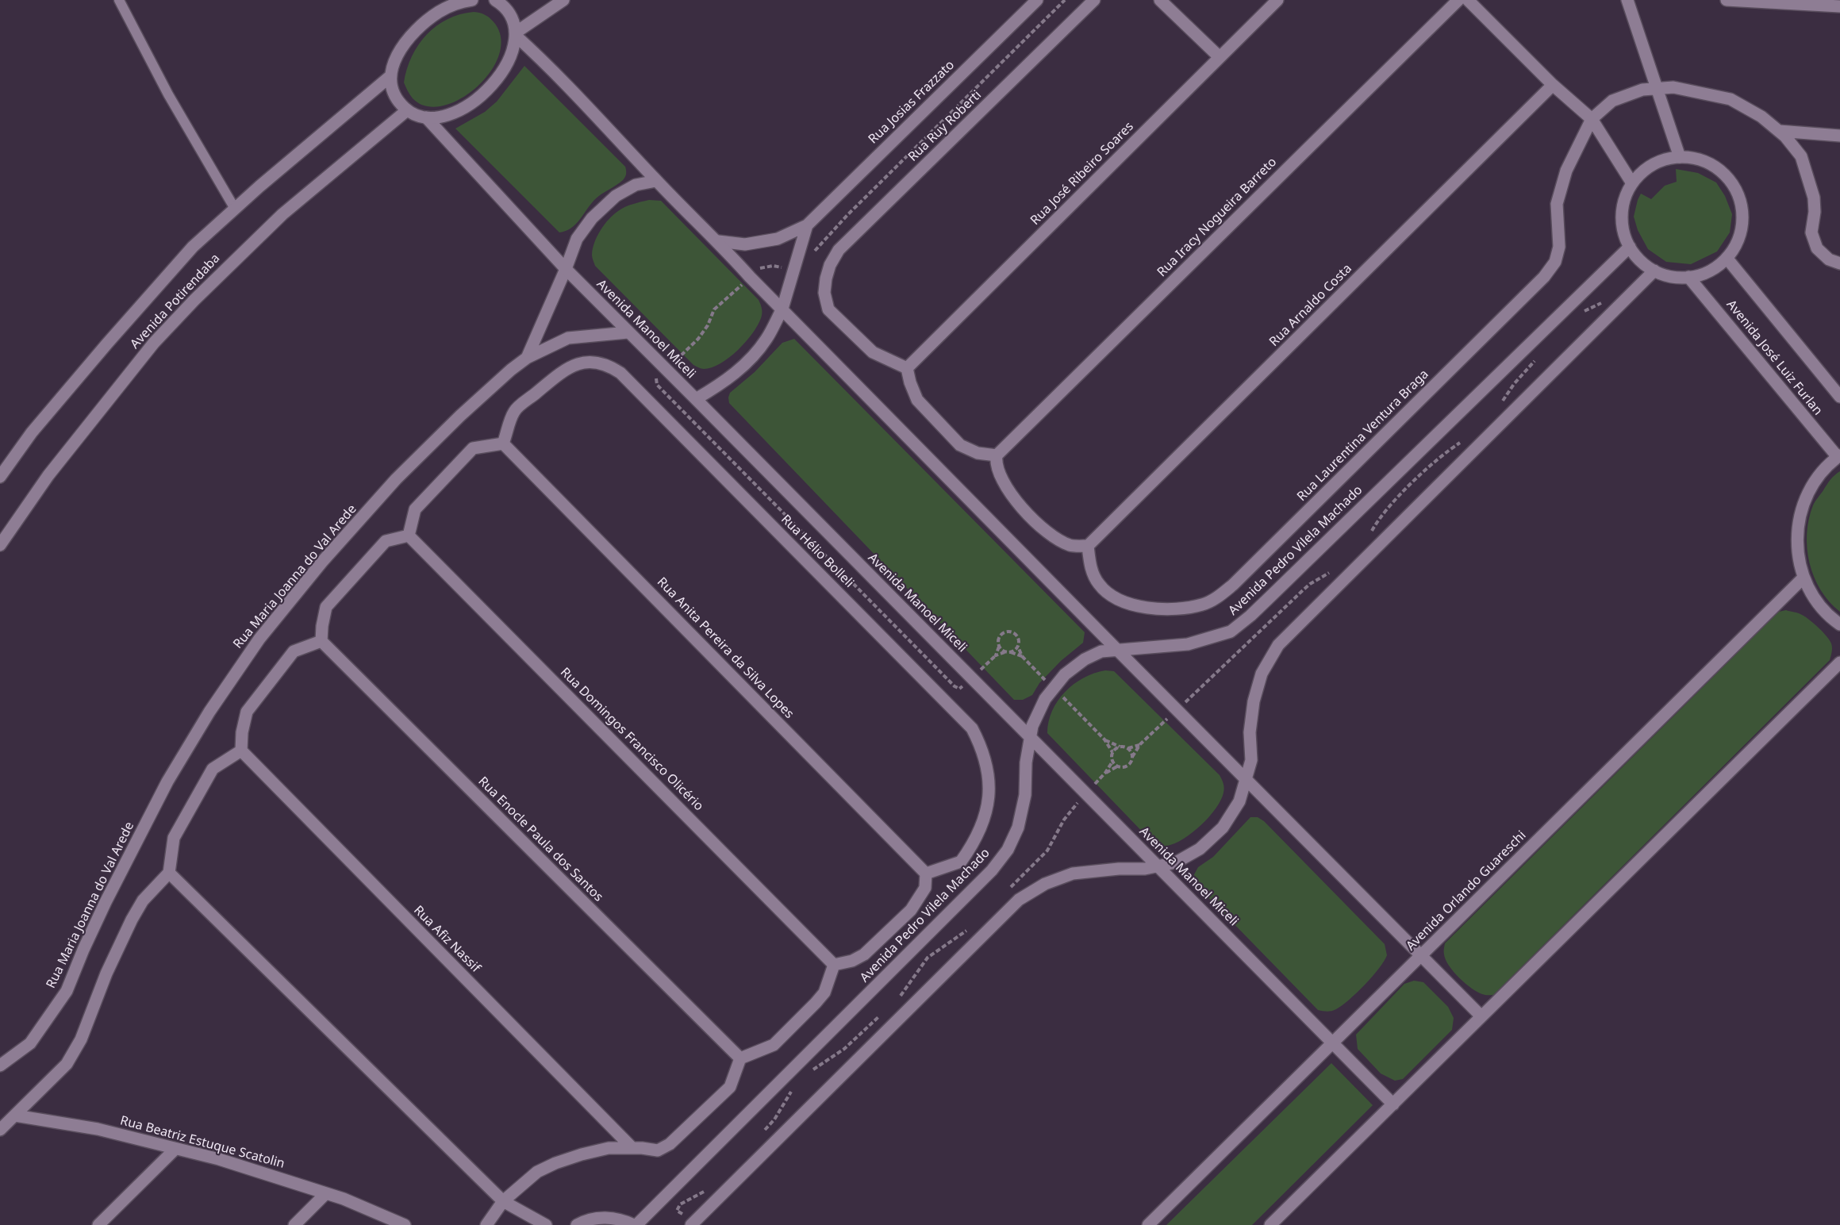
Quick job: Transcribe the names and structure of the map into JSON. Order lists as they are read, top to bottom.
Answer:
{
  "streets": {
    "street": [
      "Rua Josias Frazzato",
      "Rua Ruy Roberti",
      "Rua José Ribeiro Soares",
      "Rua Iracy Nogueira Barreto",
      "Avenida Potirendaba",
      "Rua Arnaldo Costa",
      "Avenida Manoel Miceli",
      "Avenida José Luiz Furlan",
      "Rua Laurentina Ventura Braga",
      "Avenida Pedro Vilela Machado",
      "Rua Hélio Bolleli",
      "Rua Maria Joanna do Val Arede",
      "Rua Anita Pereira da Silva Lopes",
      "Rua Domingos Francisco Olicério",
      "Rua Enocle Paula dos Santos",
      "Avenida Orlando Guareschi",
      "Rua Afiz Nassif",
      "Rua Beatriz Estuque Scatolin"
    ]
  },
  "crossings": [
    ["Rua Josias Frazzato", "Avenida Manoel Miceli"],
    ["Rua Ruy Roberti", "Rua José Ribeiro Soares"],
    ["Rua Arnaldo Costa", "Rua Laurentina Ventura Braga"],
    ["Avenida Manoel Miceli", "Avenida Pedro Vilela Machado"],
    ["Avenida Manoel Miceli", "Rua Maria Joanna do Val Arede"],
    ["Avenida Manoel Miceli", "Avenida Orlando Guareschi"],
    ["Avenida José Luiz Furlan", "Avenida Pedro Vilela Machado"],
    ["Rua Hélio Bolleli", "Rua Anita Pereira da Silva Lopes"]
  ]
}
